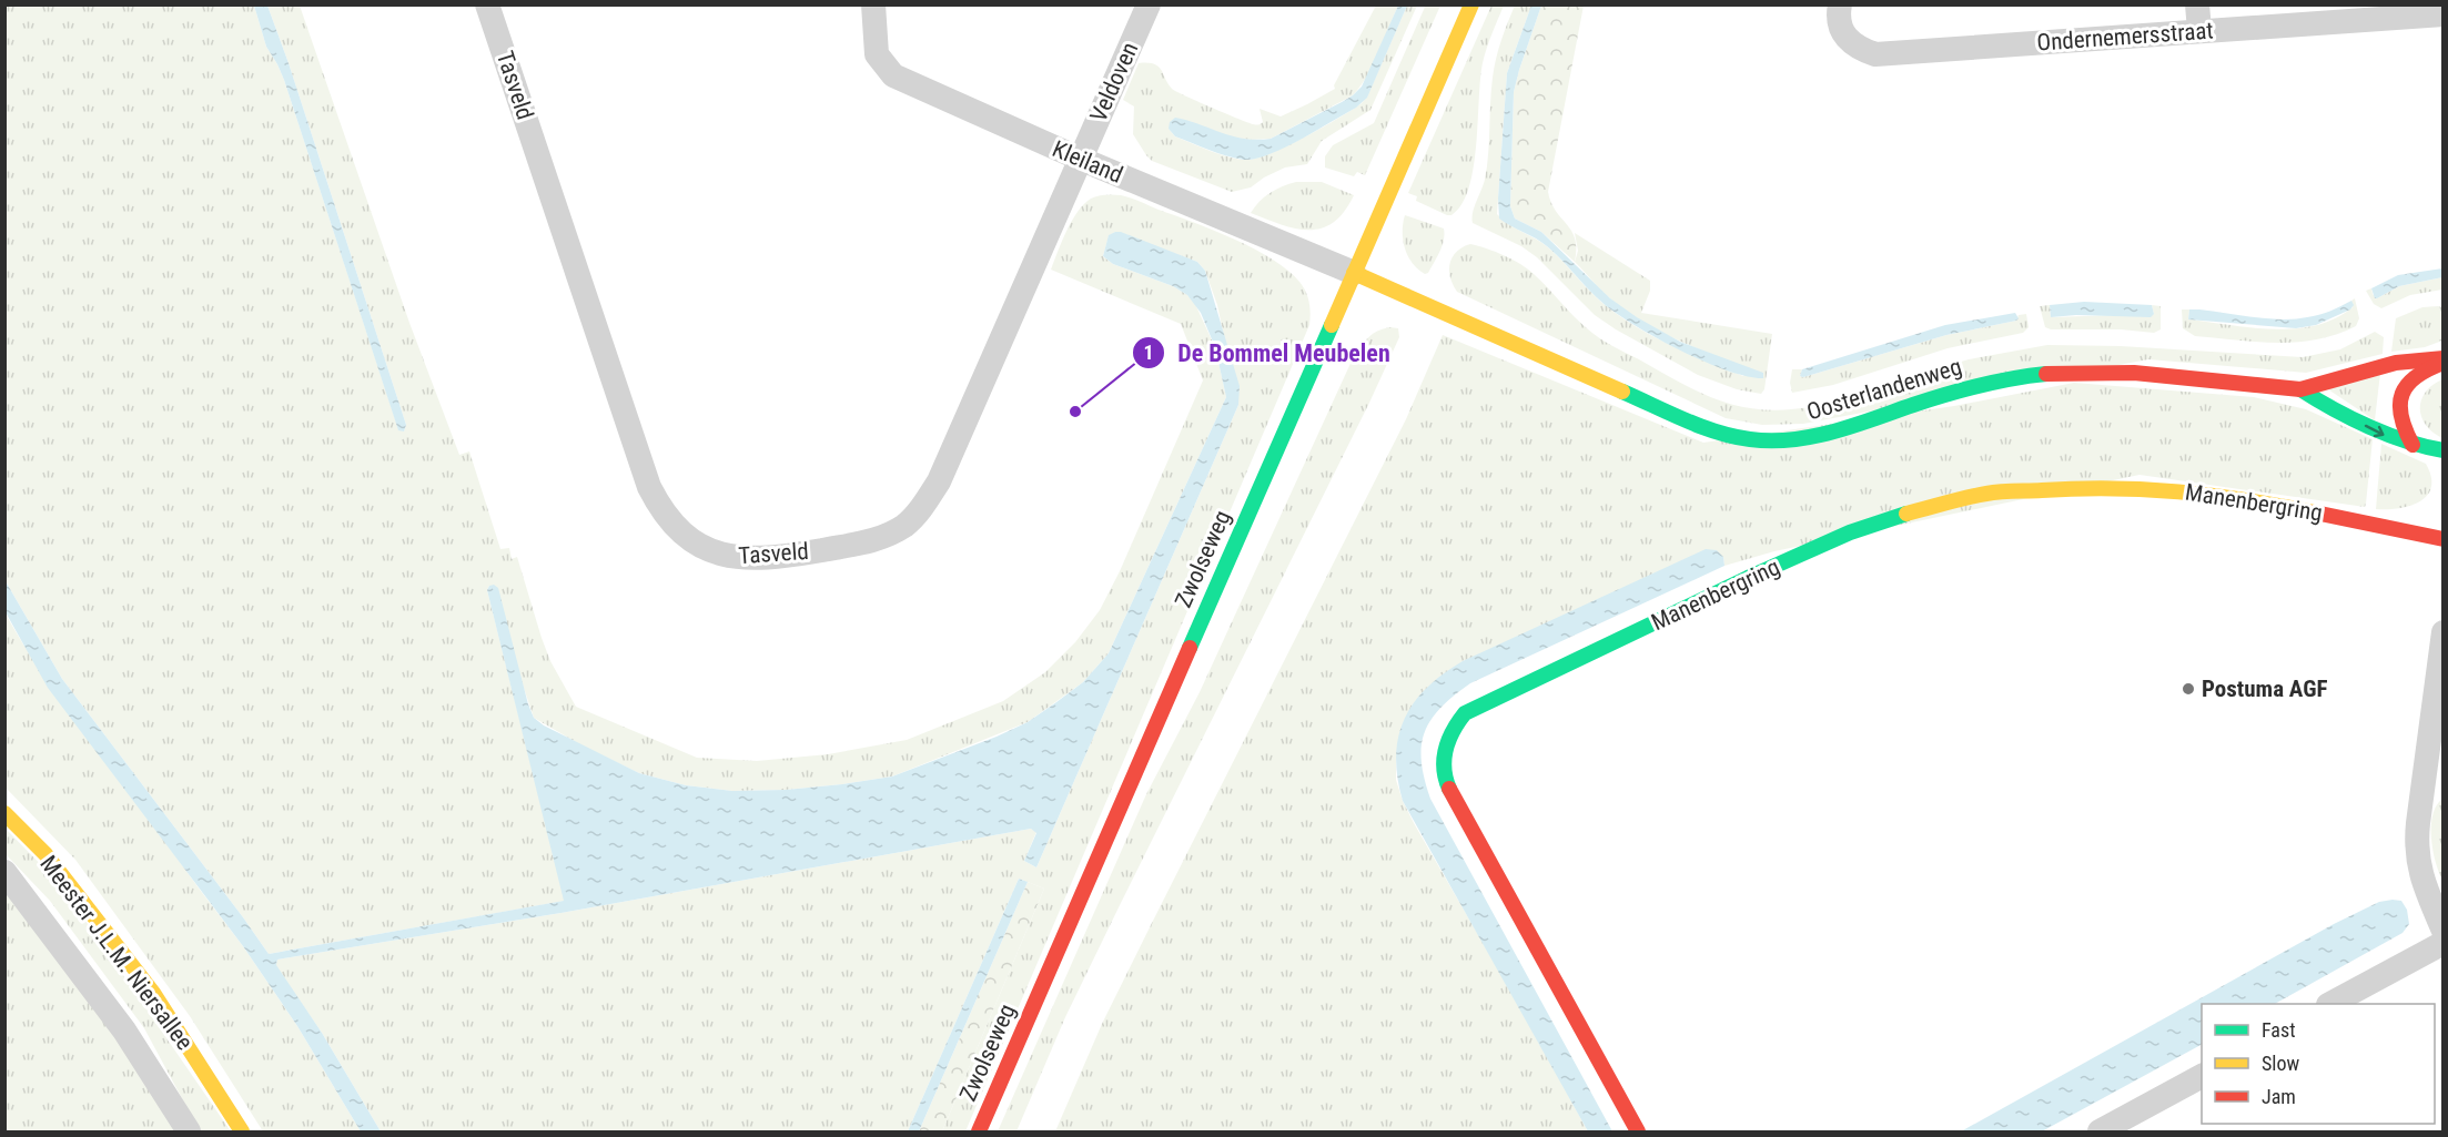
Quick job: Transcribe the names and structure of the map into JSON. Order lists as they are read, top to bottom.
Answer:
{
  "streets": {
    "street": [
      "Ondernemersstraat",
      "Veldoven",
      "Tasveld",
      "Kleiland",
      "Oosterlandenweg",
      "Manenbergring",
      "Zwolseweg",
      "Meester J.L.M. Niersallee"
    ]
  },
  "crossings": [
    ["Veldoven", "Tasveld"],
    ["Veldoven", "Kleiland"],
    ["Tasveld", "Kleiland"],
    ["Kleiland", "Oosterlandenweg"],
    ["Kleiland", "Zwolseweg"],
    ["Oosterlandenweg", "Zwolseweg"]
  ],
  "places": ["De Bommel Meubelen", "Postuma AGF"],
  "legend": ["Fast", "Slow", "Jam"]
}
